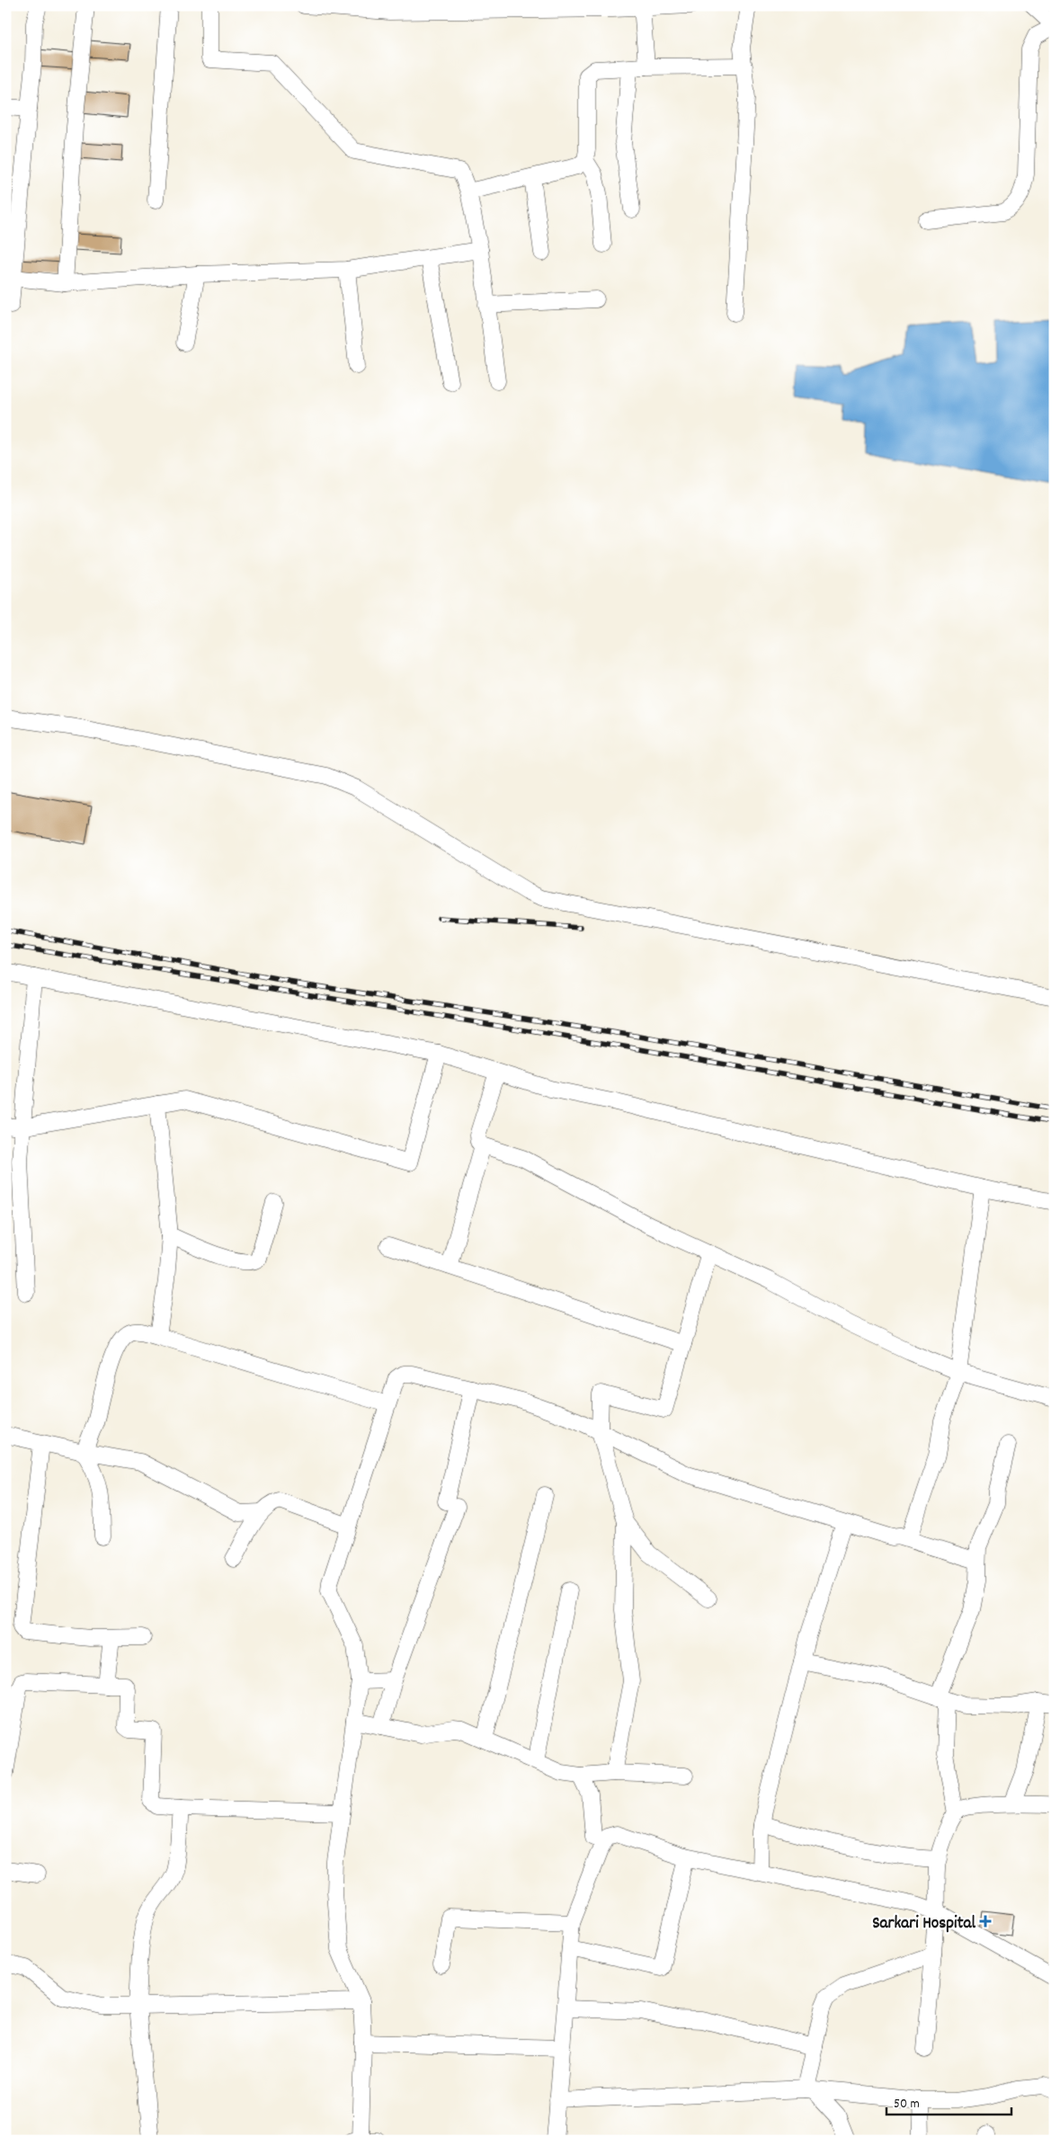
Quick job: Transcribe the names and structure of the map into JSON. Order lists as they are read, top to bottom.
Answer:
{
  "places": {
    "health": ["Sarkari Hospital"]
  },
  "scale_bar": "50 m"
}
